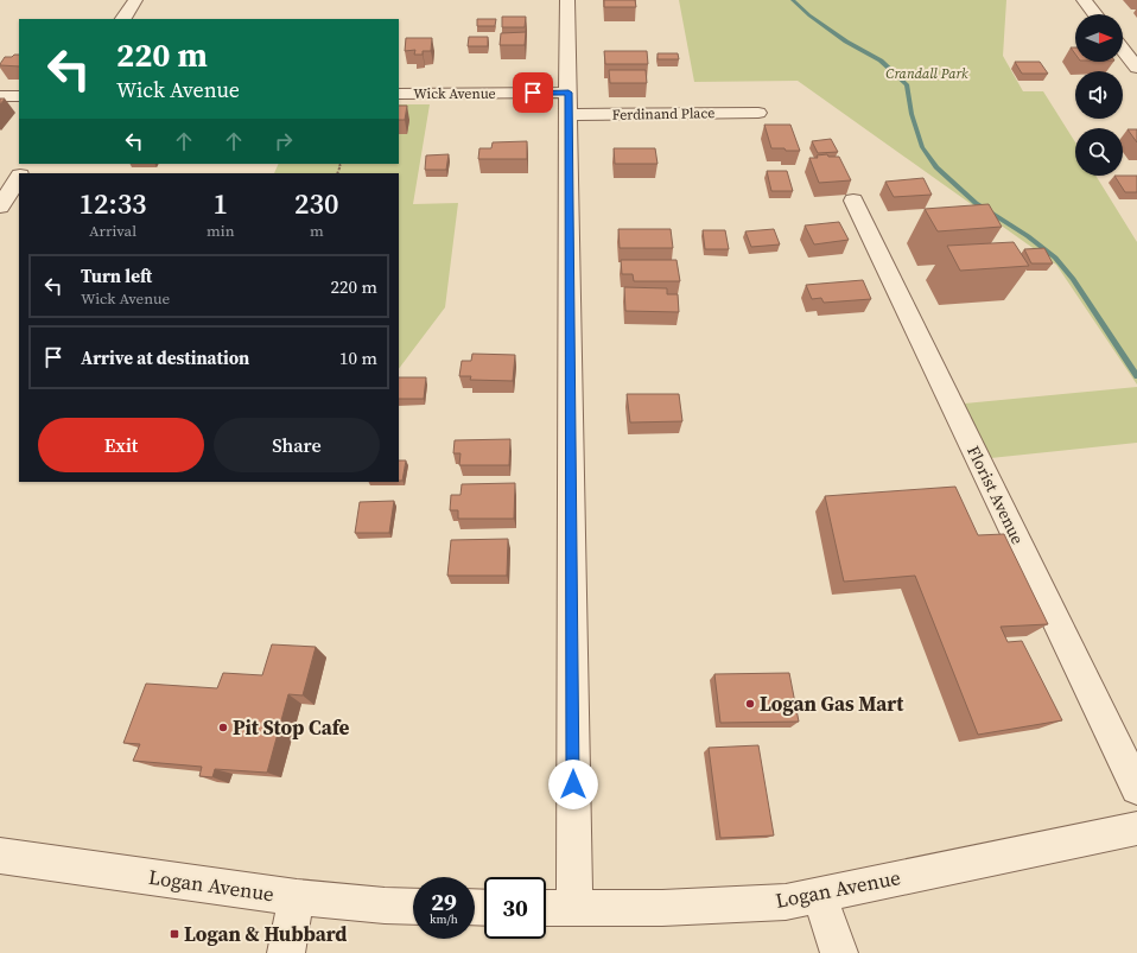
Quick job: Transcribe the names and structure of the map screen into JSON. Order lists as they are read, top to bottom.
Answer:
{
  "streets": {
    "street": [
      "Wick Avenue",
      "Ferdinand Place",
      "Florist Avenue",
      "Logan Avenue"
    ]
  },
  "crossings": [
    ["Wick Avenue", "Ferdinand Place"]
  ],
  "parks": ["Crandall Park"],
  "places": {
    "other": ["Logan Gas Mart", "Pit Stop Cafe"],
    "transit": ["Logan & Hubbard"]
  },
  "north": "right",
  "page": {
    "turn": ["220 m", "Wick Avenue"],
    "eta": [
      "12:33",
      "Arrival",
      "1",
      "min",
      "230",
      "m"
    ],
    "list": [
      {
        "name": "Turn left",
        "note": "Wick Avenue",
        "value": "220 m"
      },
      {
        "name": "Arrive at destination",
        "value": "10 m"
      }
    ],
    "buttons": ["Exit", "Share"],
    "speed": "29 km/h",
    "limit": "30"
  }
}
